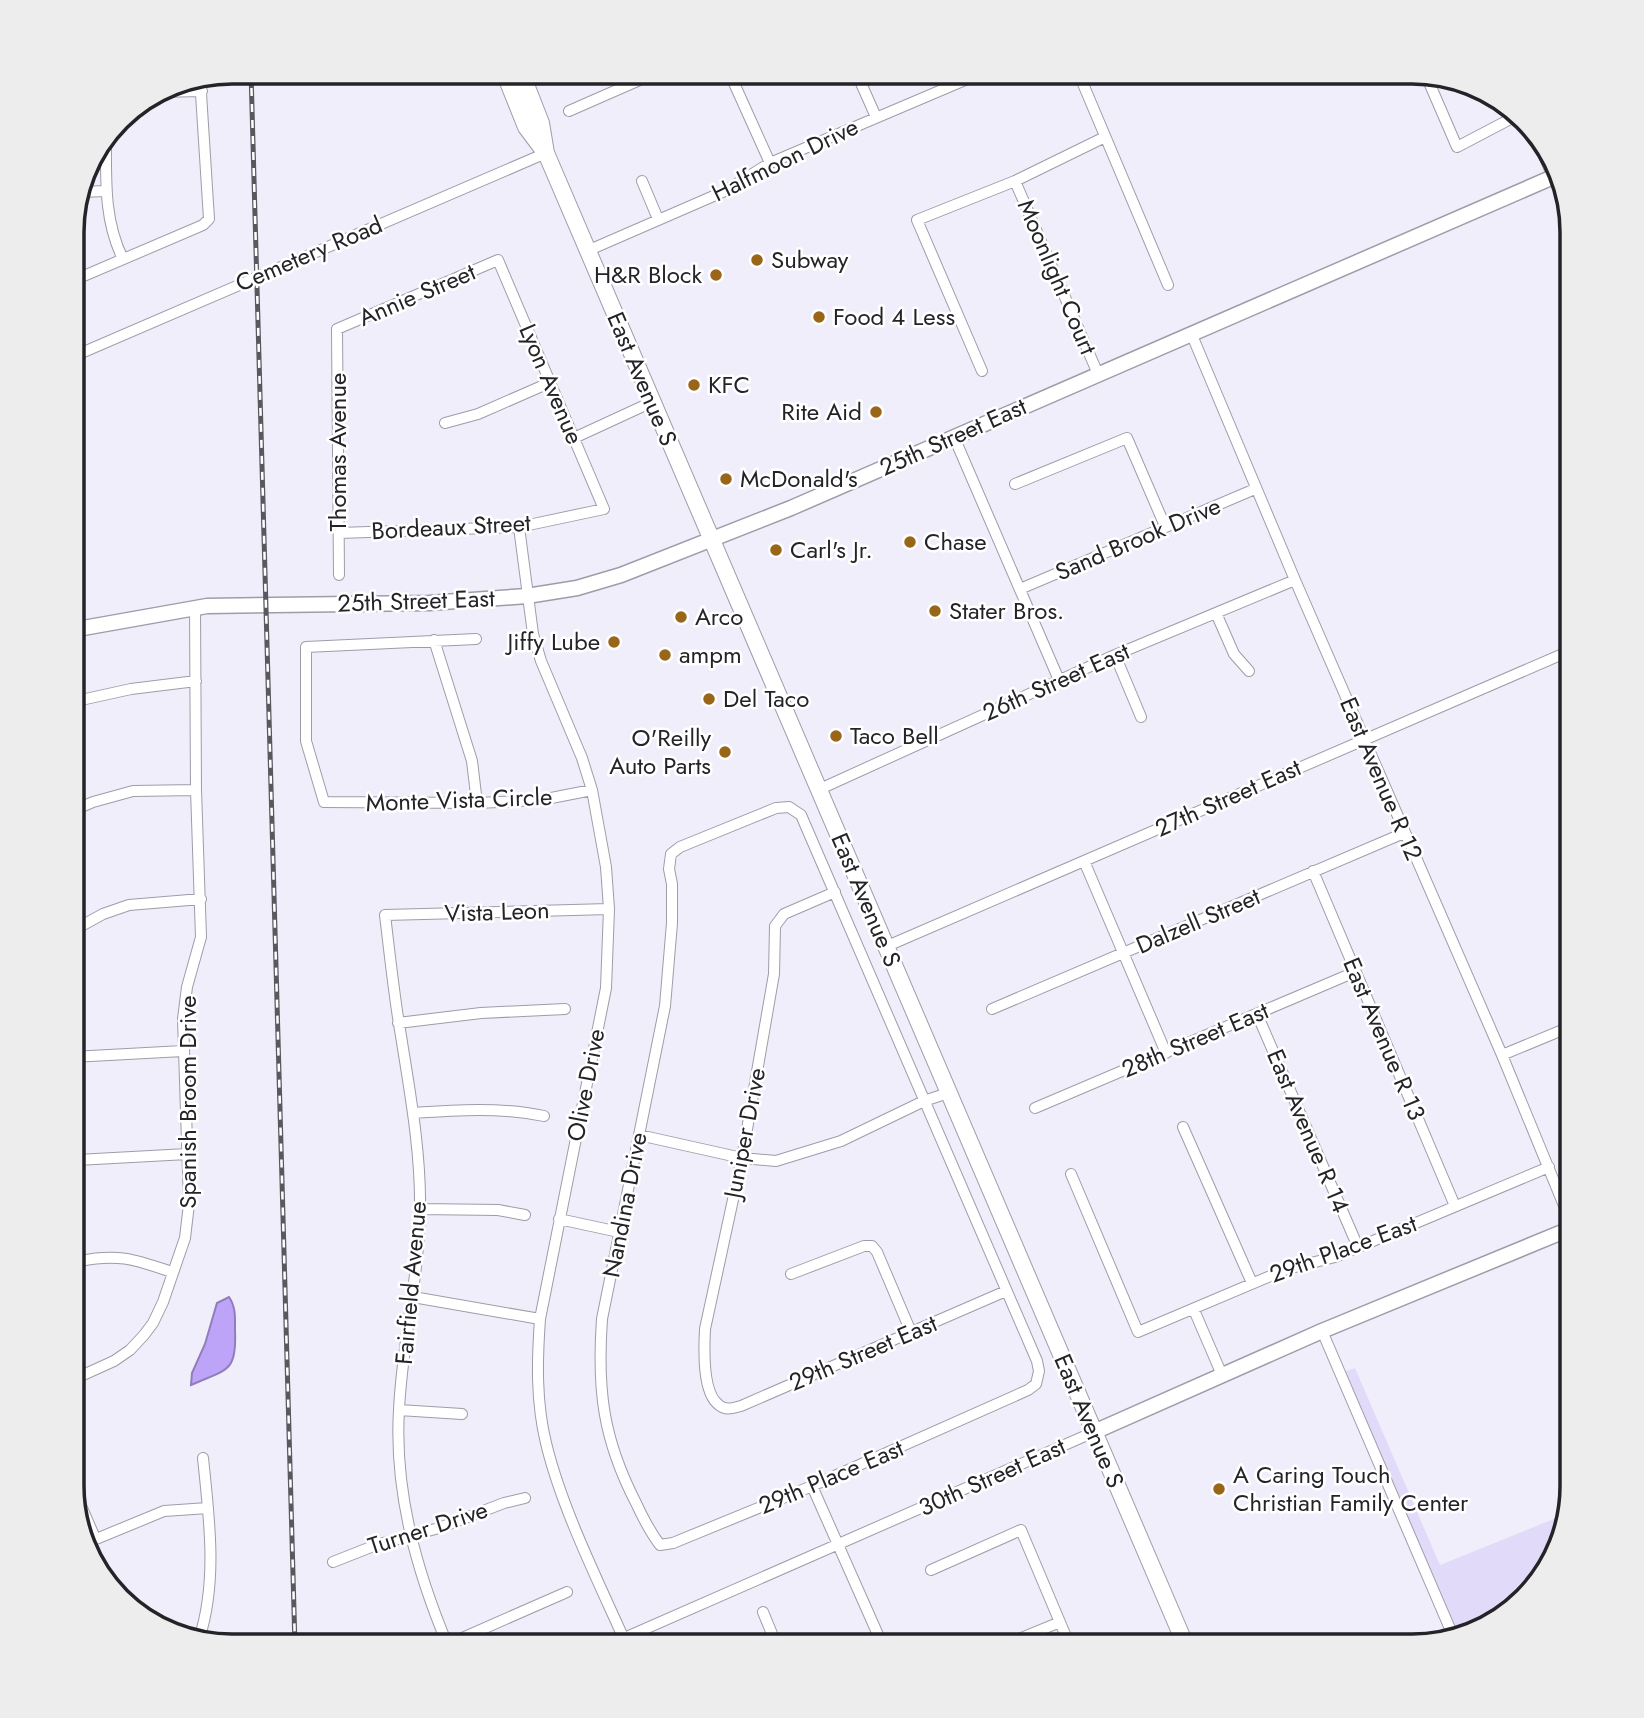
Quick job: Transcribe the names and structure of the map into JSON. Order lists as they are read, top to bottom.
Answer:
{
  "streets": {
    "main road": ["East Avenue S", "25th Street East", "30th Street East"],
    "street": [
      "Halfmoon Drive",
      "Cemetery Road",
      "Moonlight Court",
      "Annie Street",
      "Lyon Avenue",
      "Thomas Avenue",
      "Bordeaux Street",
      "Sand Brook Drive",
      "26th Street East",
      "East Avenue R 12",
      "27th Street East",
      "Monte Vista Circle",
      "Vista Leon",
      "Dalzell Street",
      "East Avenue R 13",
      "28th Street East",
      "Olive Drive",
      "Spanish Broom Drive",
      "East Avenue R 14",
      "Juniper Drive",
      "Nandina Drive",
      "29th Place East",
      "Fairfield Avenue",
      "29th Street East",
      "Turner Drive"
    ]
  },
  "crossings": [
    ["Halfmoon Drive", "East Avenue S"],
    ["Cemetery Road", "East Avenue S"],
    ["Moonlight Court", "25th Street East"],
    ["Annie Street", "Lyon Avenue"],
    ["Annie Street", "Thomas Avenue"],
    ["East Avenue S", "25th Street East"],
    ["East Avenue S", "26th Street East"],
    ["East Avenue S", "27th Street East"],
    ["East Avenue S", "Juniper Drive"],
    ["East Avenue S", "Nandina Drive"],
    ["East Avenue S", "29th Place East"],
    ["East Avenue S", "29th Street East"],
    ["East Avenue S", "30th Street East"],
    ["Lyon Avenue", "Bordeaux Street"],
    ["25th Street East", "East Avenue R 12"],
    ["25th Street East", "Olive Drive"],
    ["25th Street East", "Spanish Broom Drive"],
    ["Thomas Avenue", "Bordeaux Street"],
    ["Bordeaux Street", "Olive Drive"],
    ["Sand Brook Drive", "East Avenue R 12"],
    ["26th Street East", "East Avenue R 12"],
    ["East Avenue R 12", "27th Street East"],
    ["East Avenue R 12", "Dalzell Street"],
    ["East Avenue R 12", "29th Place East"],
    ["Monte Vista Circle", "Olive Drive"],
    ["Vista Leon", "Olive Drive"],
    ["Vista Leon", "Fairfield Avenue"],
    ["Dalzell Street", "East Avenue R 13"],
    ["East Avenue R 13", "28th Street East"],
    ["East Avenue R 13", "29th Place East"],
    ["28th Street East", "East Avenue R 14"],
    ["East Avenue R 14", "29th Place East"],
    ["Juniper Drive", "29th Street East"],
    ["Nandina Drive", "29th Place East"],
    ["Fairfield Avenue", "Turner Drive"]
  ],
  "places": [
    "Subway",
    "H&R Block",
    "Food 4 Less",
    "KFC",
    "Rite Aid",
    "McDonald's",
    "Chase",
    "Carl's Jr.",
    "Stater Bros.",
    "Arco",
    "Jiffy Lube",
    "ampm",
    "Del Taco",
    "Taco Bell",
    "O'Reilly Auto Parts",
    "A Caring Touch Christian Family Center"
  ]
}
